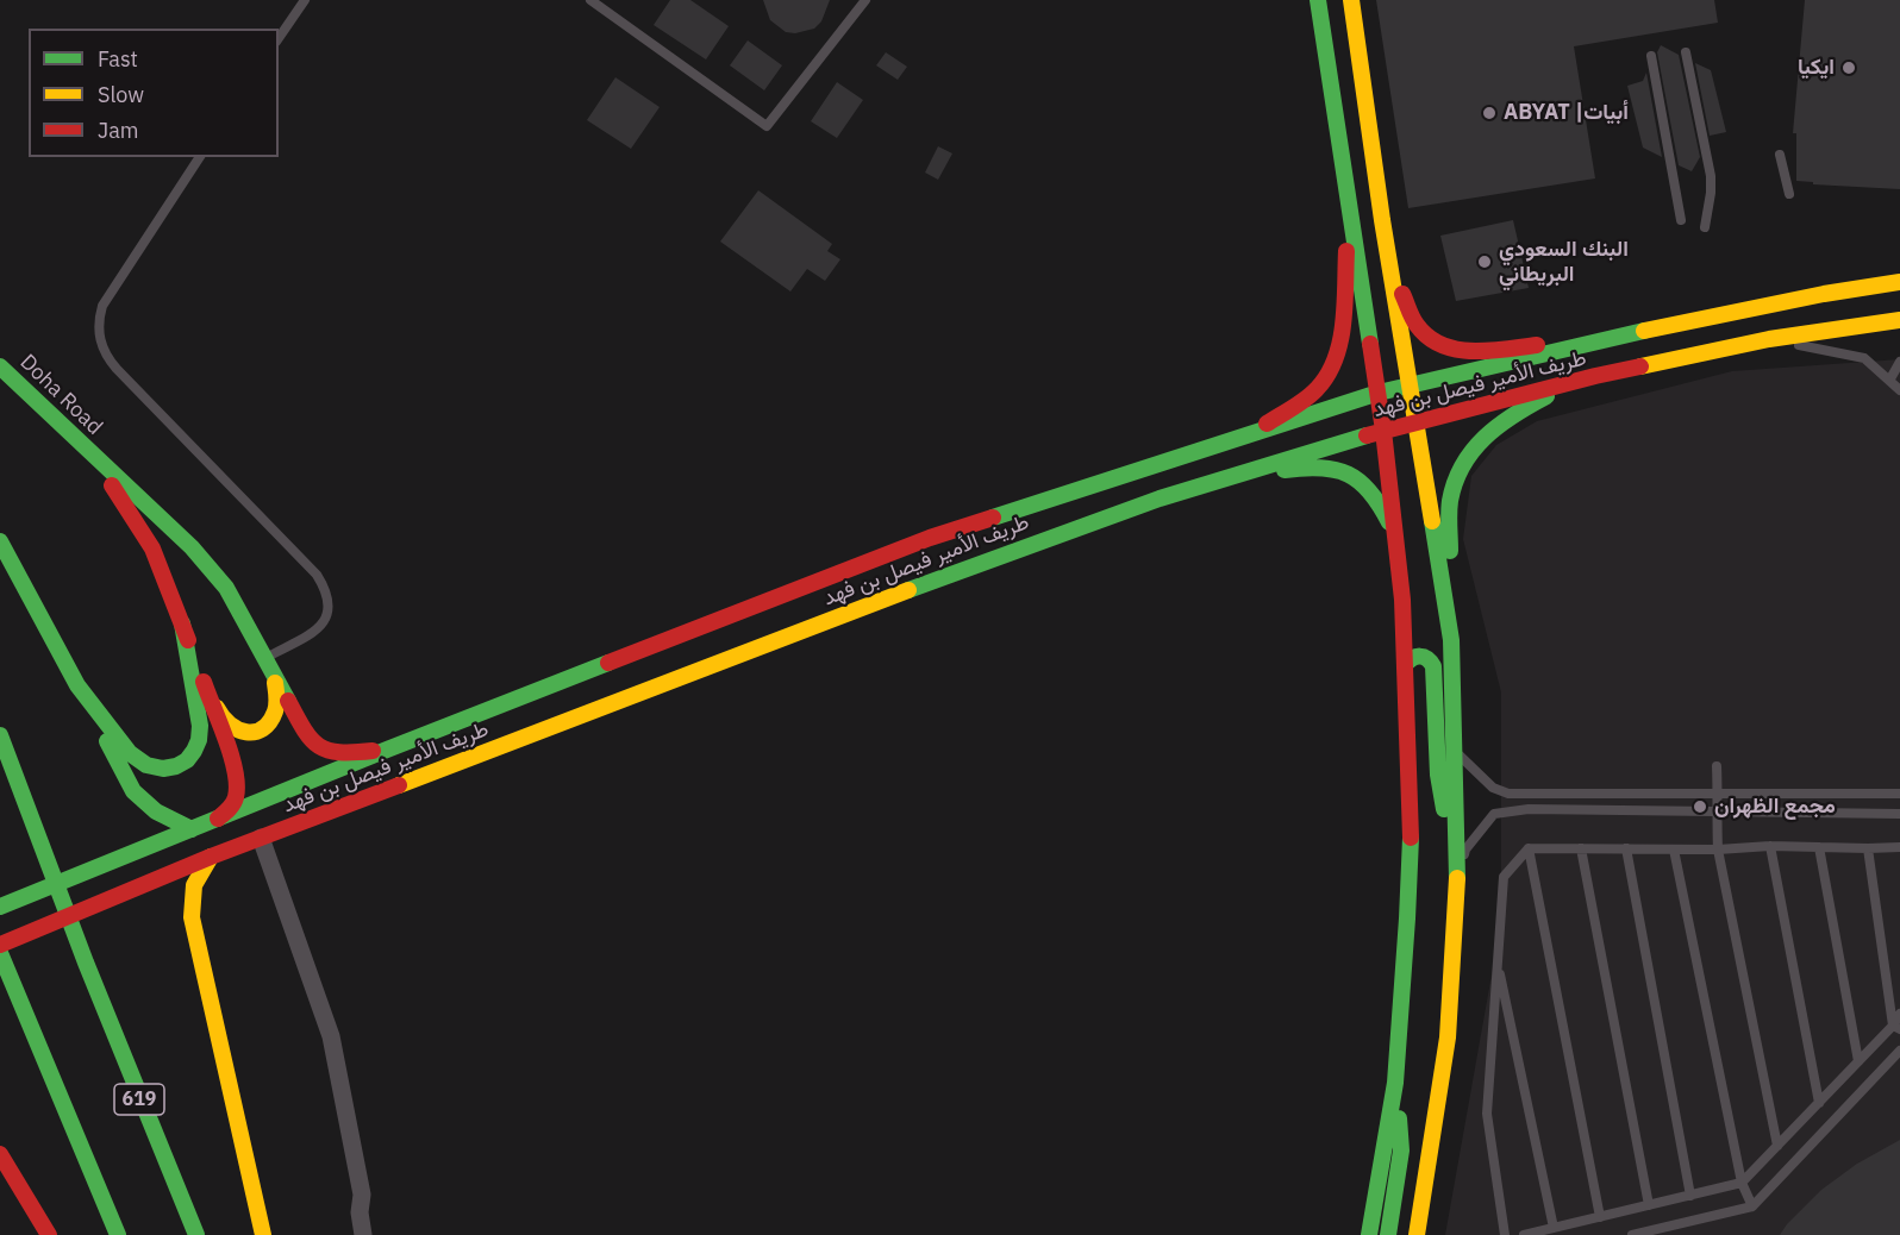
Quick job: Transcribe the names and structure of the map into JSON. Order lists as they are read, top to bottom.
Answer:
{
  "streets": {
    "main road": ["طريف الأمير فيصل بن فهد", "Doha Road", "619"]
  },
  "places": [
    "ايكيا",
    "ABYAT |أبيات",
    "البنك السعودي البريطاني",
    "مجمع الظهران"
  ],
  "legend": ["Fast", "Slow", "Jam"]
}
